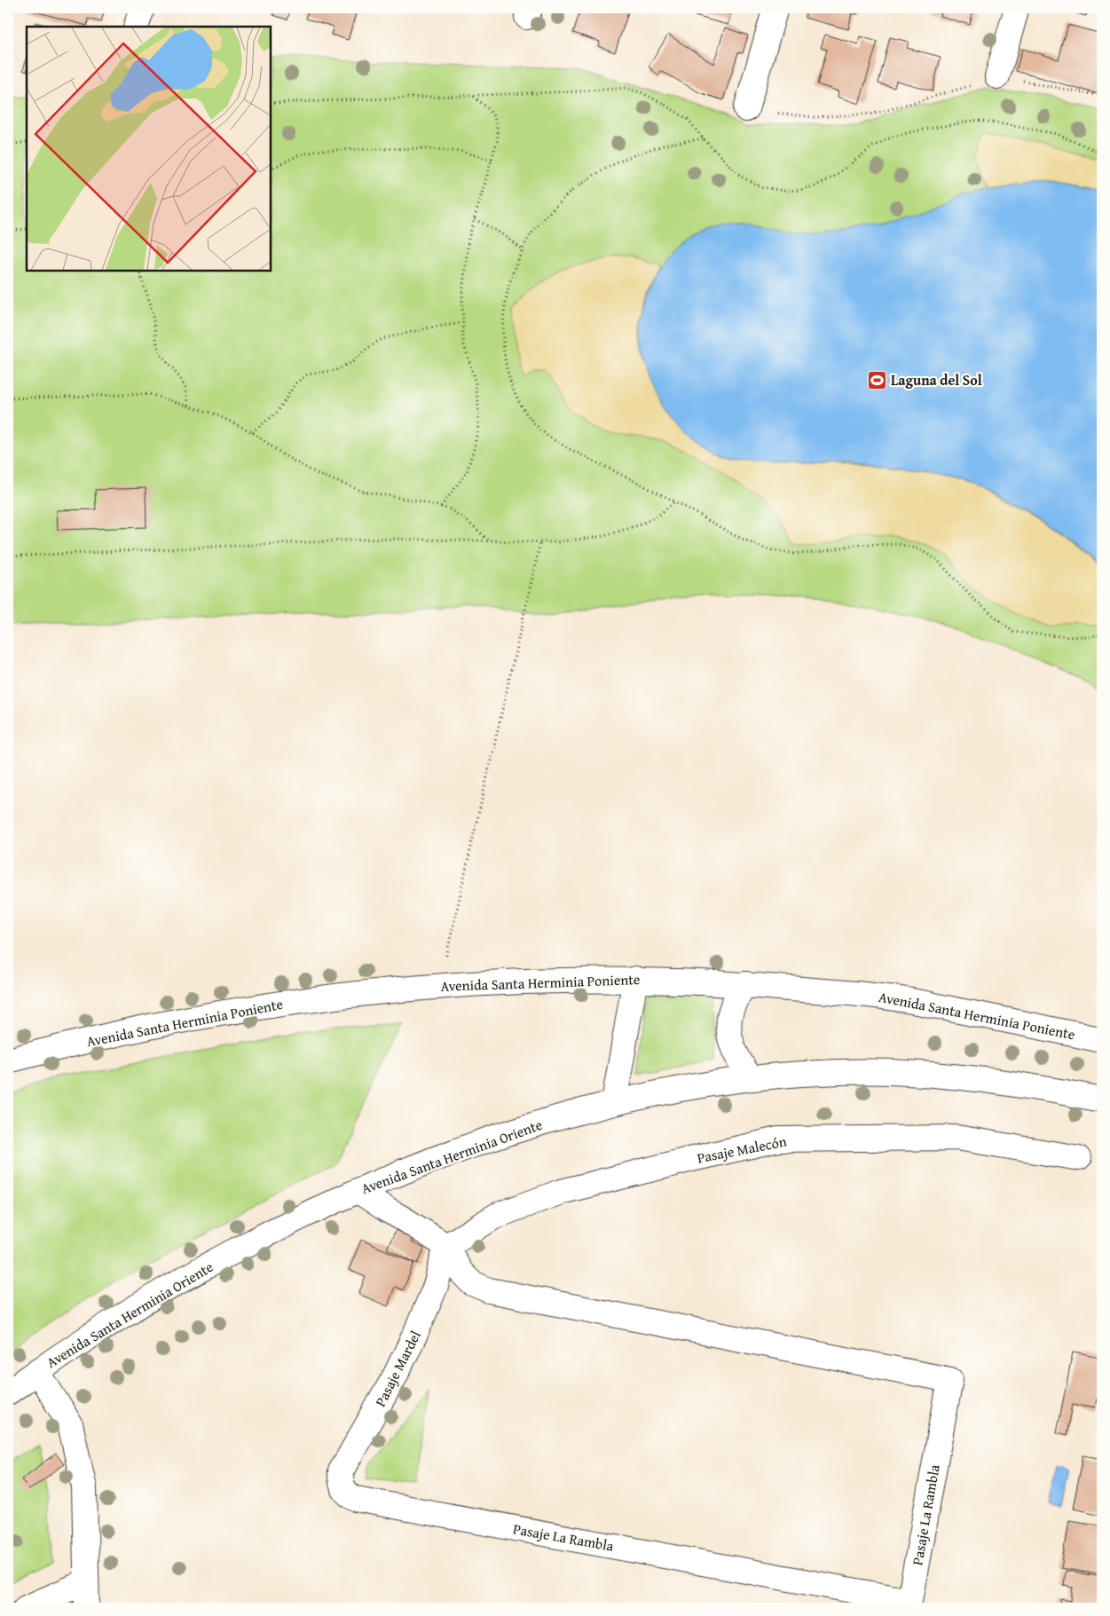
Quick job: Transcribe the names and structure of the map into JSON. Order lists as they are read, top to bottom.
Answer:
{
  "streets": {
    "street": [
      "Avenida Santa Herminia Poniente",
      "Pasaje Malecón",
      "Avenida Santa Herminia Oriente",
      "Pasaje Mardel",
      "Pasaje La Rambla"
    ]
  },
  "crossings": [
    ["Pasaje Malecón", "Pasaje Mardel"],
    ["Pasaje Malecón", "Pasaje La Rambla"],
    ["Pasaje Mardel", "Pasaje La Rambla"]
  ],
  "places": {
    "sports": ["Laguna del Sol"]
  }
}
